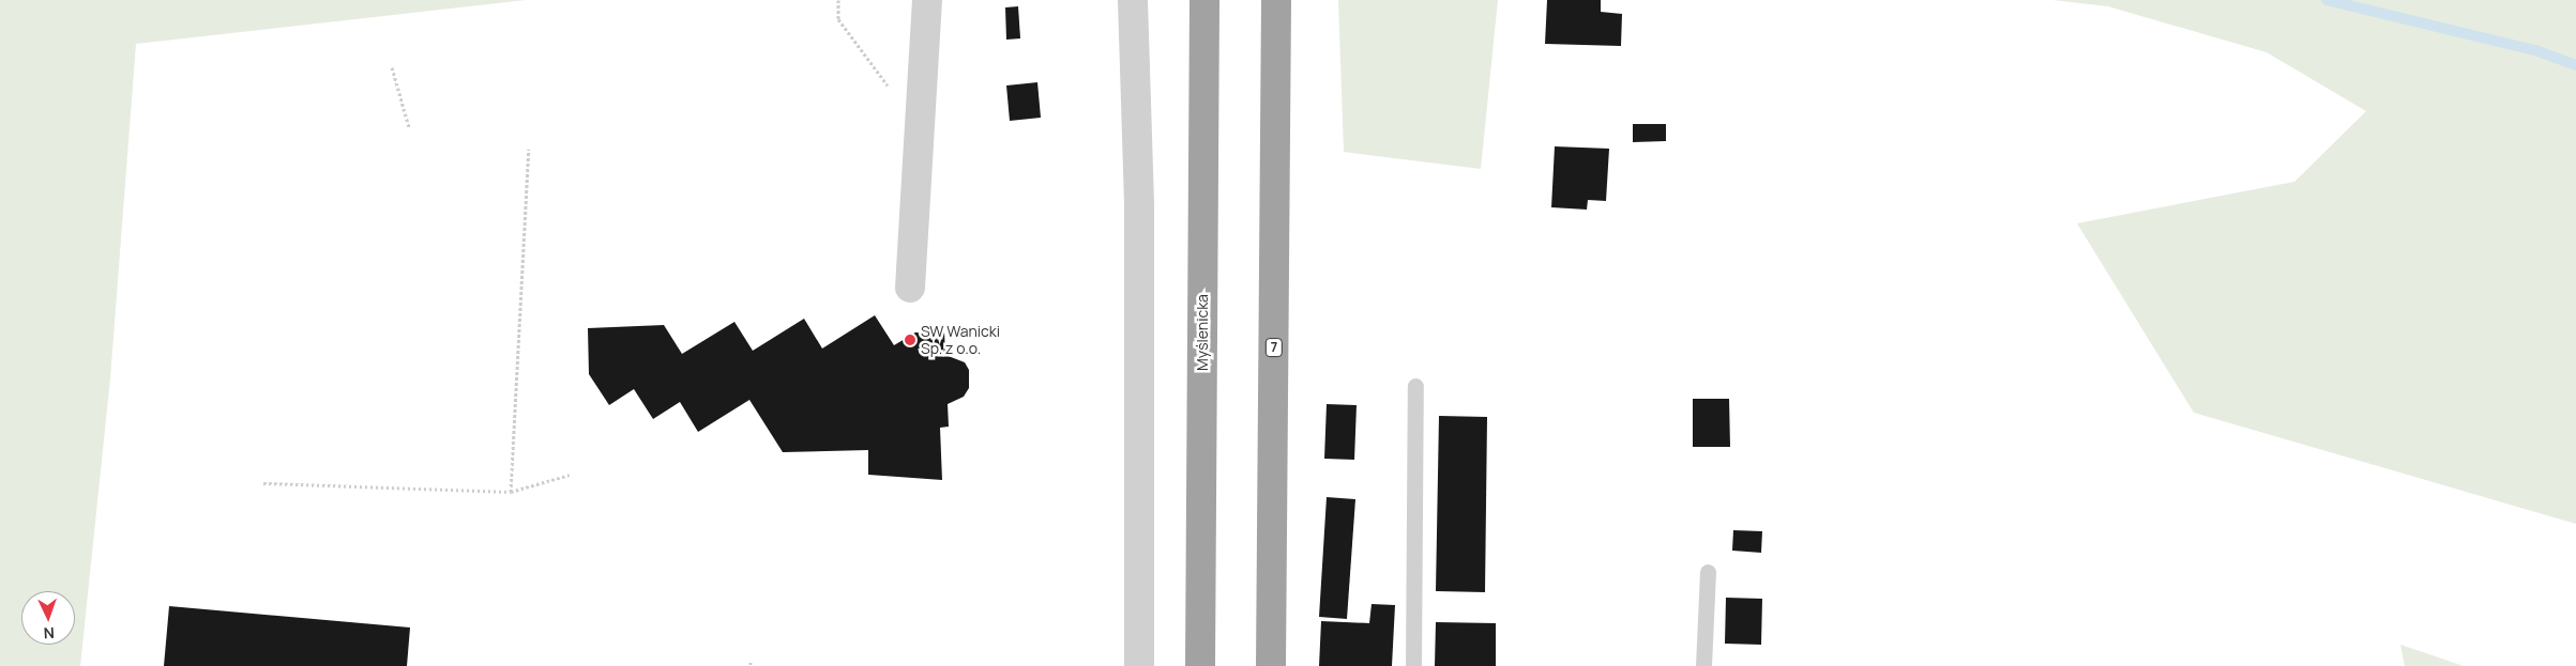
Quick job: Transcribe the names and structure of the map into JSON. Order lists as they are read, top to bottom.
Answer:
{
  "streets": {
    "highway": ["Myślenicka", "7"]
  },
  "places": ["SW Wanicki Sp. z o.o."],
  "north": "bottom"
}
